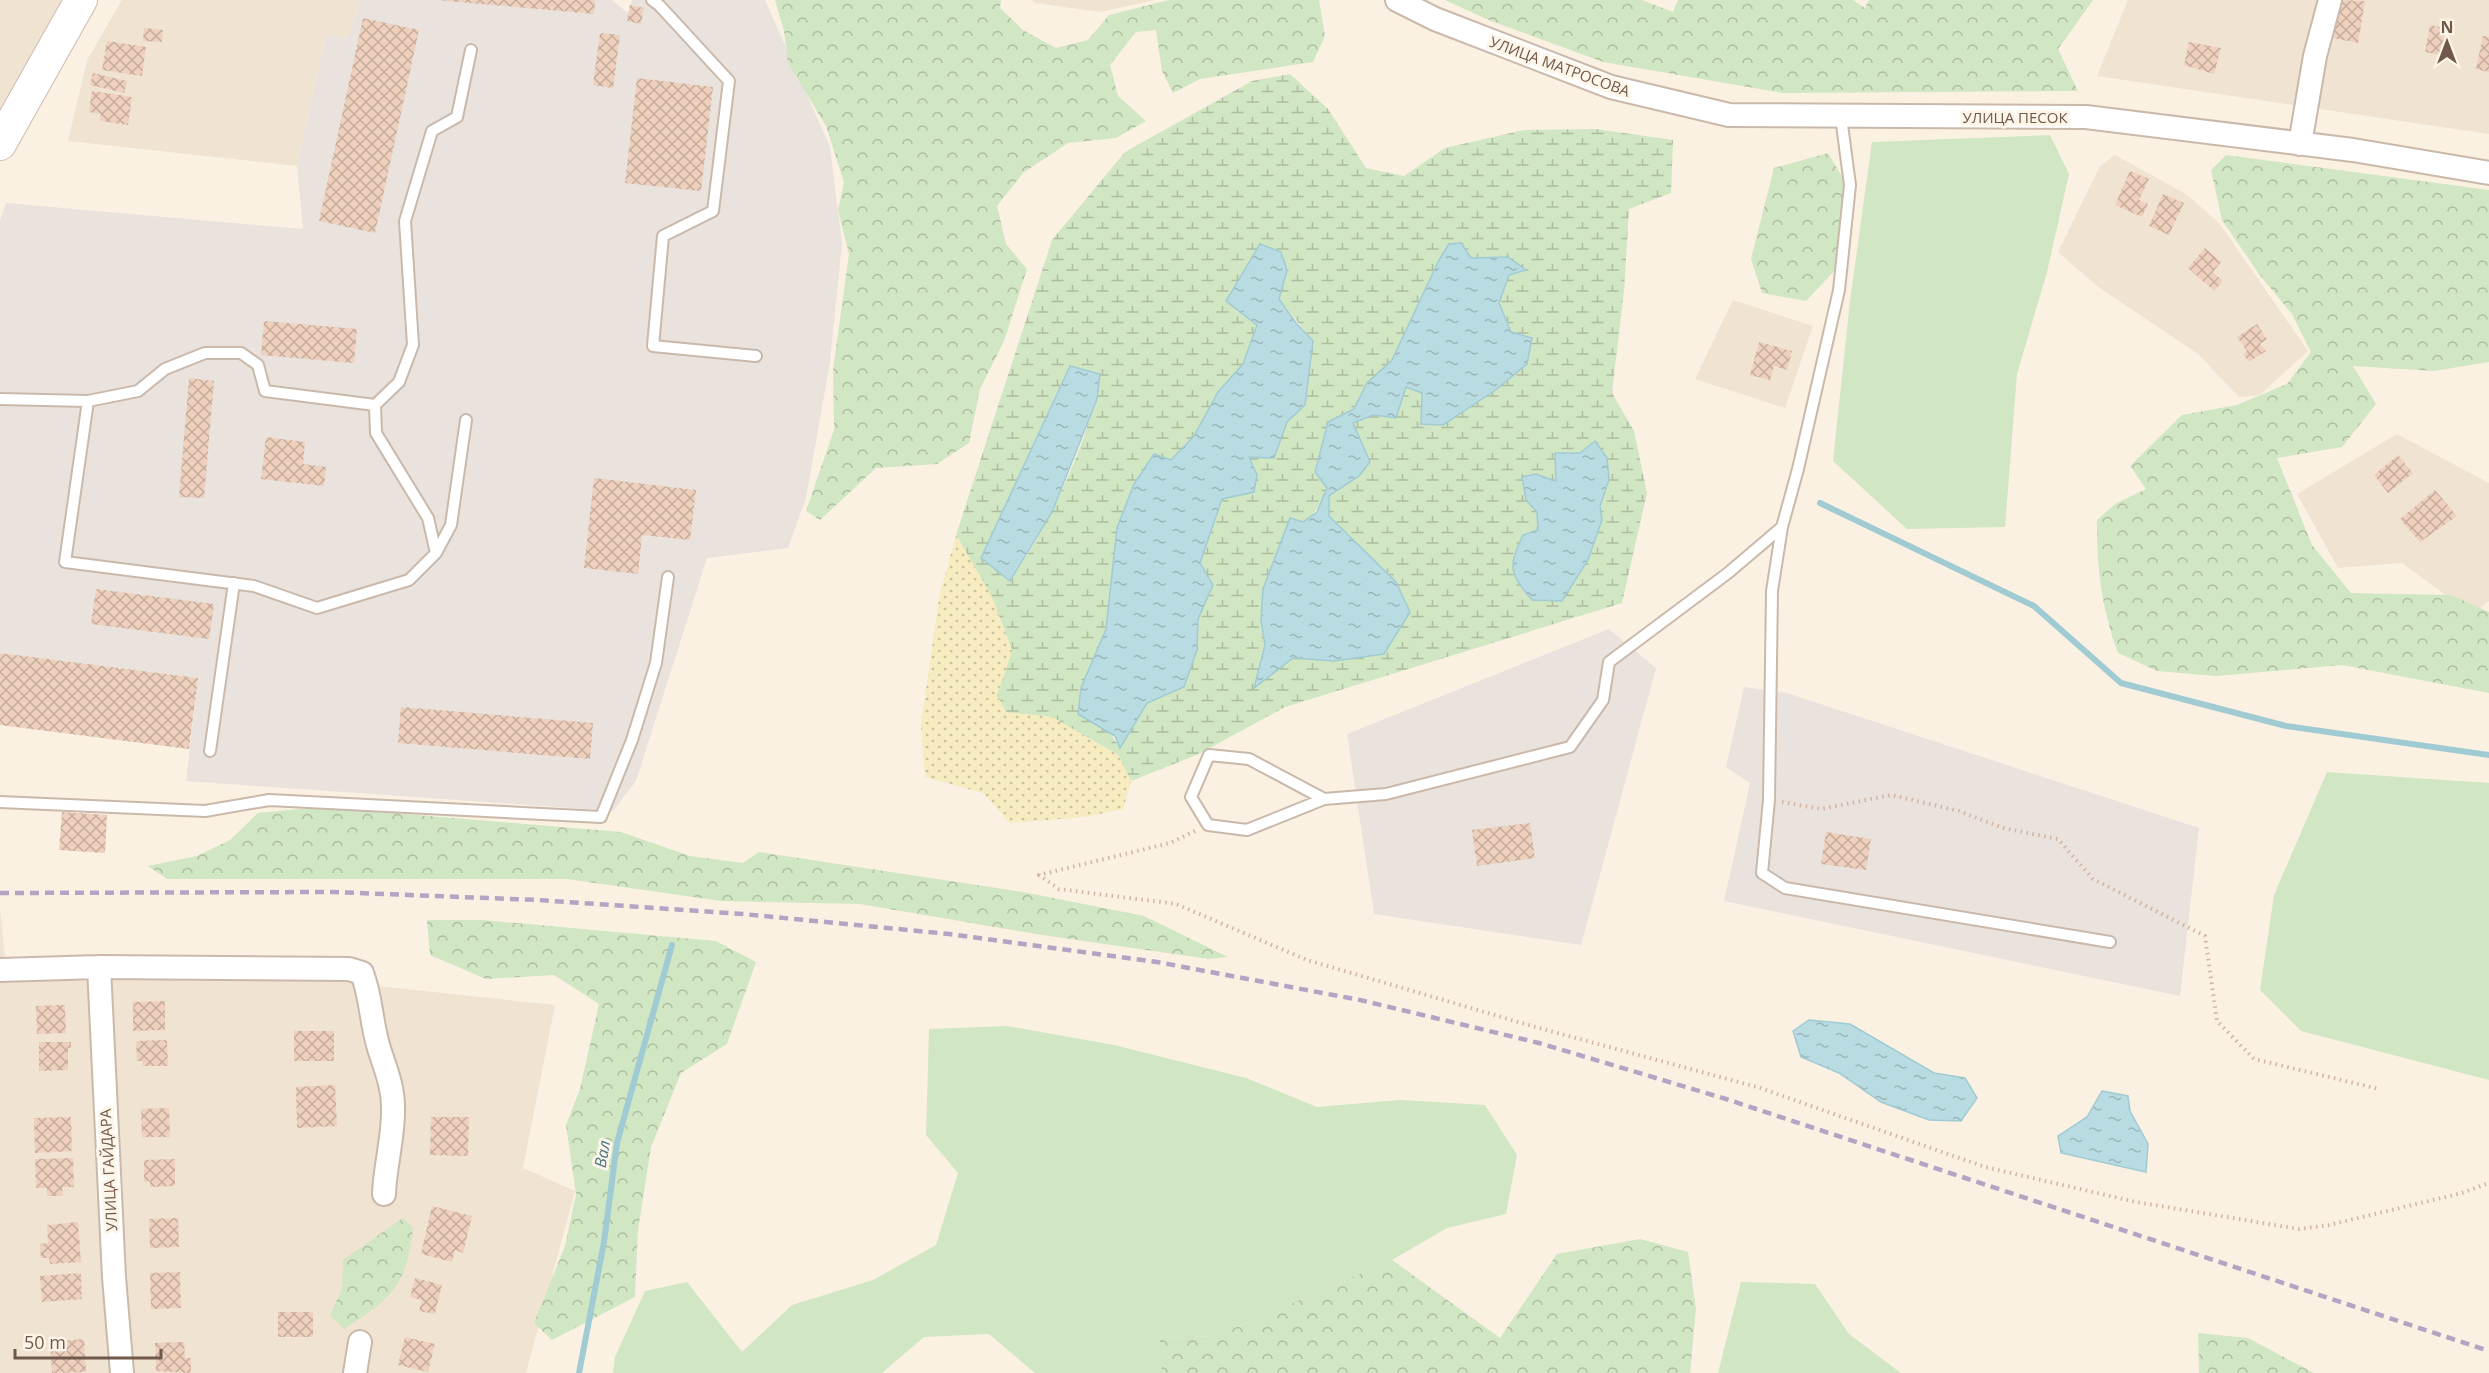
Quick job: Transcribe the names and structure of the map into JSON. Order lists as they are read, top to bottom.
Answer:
{
  "streets": {
    "street": ["УЛИЦА МАТРОСОВА", "УЛИЦА ПЕСОК", "УЛИЦА ГАЙДАРА"]
  },
  "crossings": [
    ["УЛИЦА МАТРОСОВА", "УЛИЦА ПЕСОК"]
  ],
  "water": ["Вал"],
  "scale_bar": "50 m",
  "north": "top"
}
